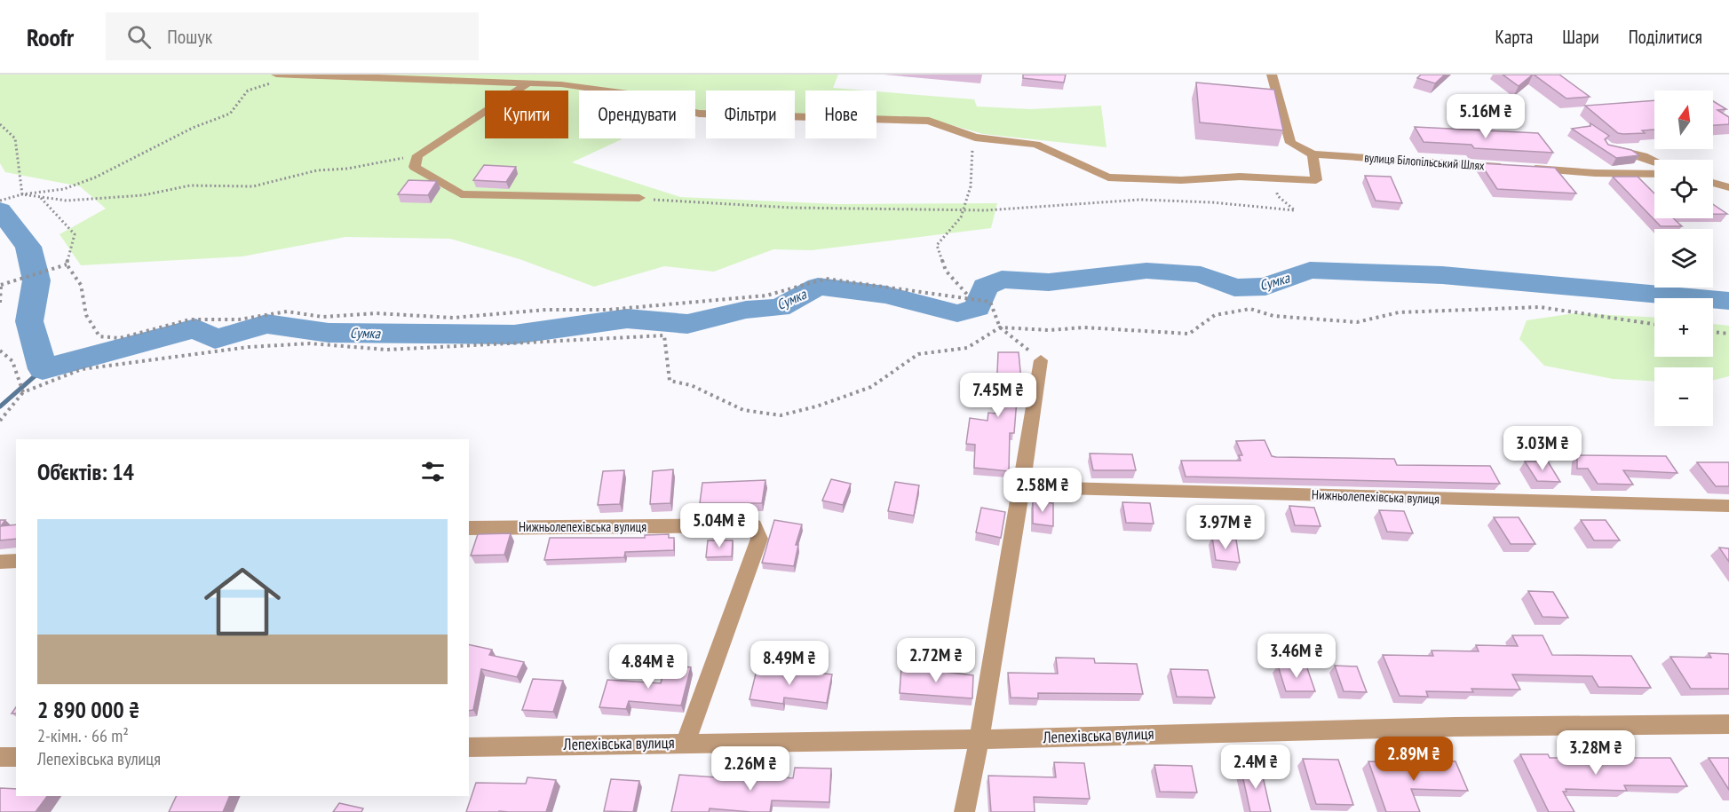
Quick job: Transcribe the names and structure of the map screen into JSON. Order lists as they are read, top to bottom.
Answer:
{
  "streets": {
    "street": ["вулиця Білопільський Шлях", "Нижньолепехівська вулиця", "Лепехівська вулиця"]
  },
  "crossings": [
    ["Нижньолепехівська вулиця", "Лепехівська вулиця"]
  ],
  "water": ["Сумка"],
  "north": "top",
  "page": {
    "header": "Roofr",
    "search": "Пошук",
    "nav": ["Карта", "Шари", "Поділитися"],
    "map_buttons": ["+", "−"],
    "chip": [
      "Купити",
      "Орендувати",
      "Фільтри",
      "Нове"
    ],
    "price": [
      "5.16M ₴",
      "7.45M ₴",
      "3.03M ₴",
      "2.58M ₴",
      "5.04M ₴",
      "3.97M ₴",
      "3.46M ₴",
      "2.72M ₴",
      "8.49M ₴",
      "4.84M ₴",
      "3.28M ₴",
      "2.89M ₴",
      "2.4M ₴",
      "2.26M ₴"
    ],
    "heading": "Об’єктів: 14",
    "list": [
      {
        "name": "2 890 000 ₴",
        "note": "2-кімн. · 66 m² · Лепехівська вулиця"
      }
    ]
  }
}
